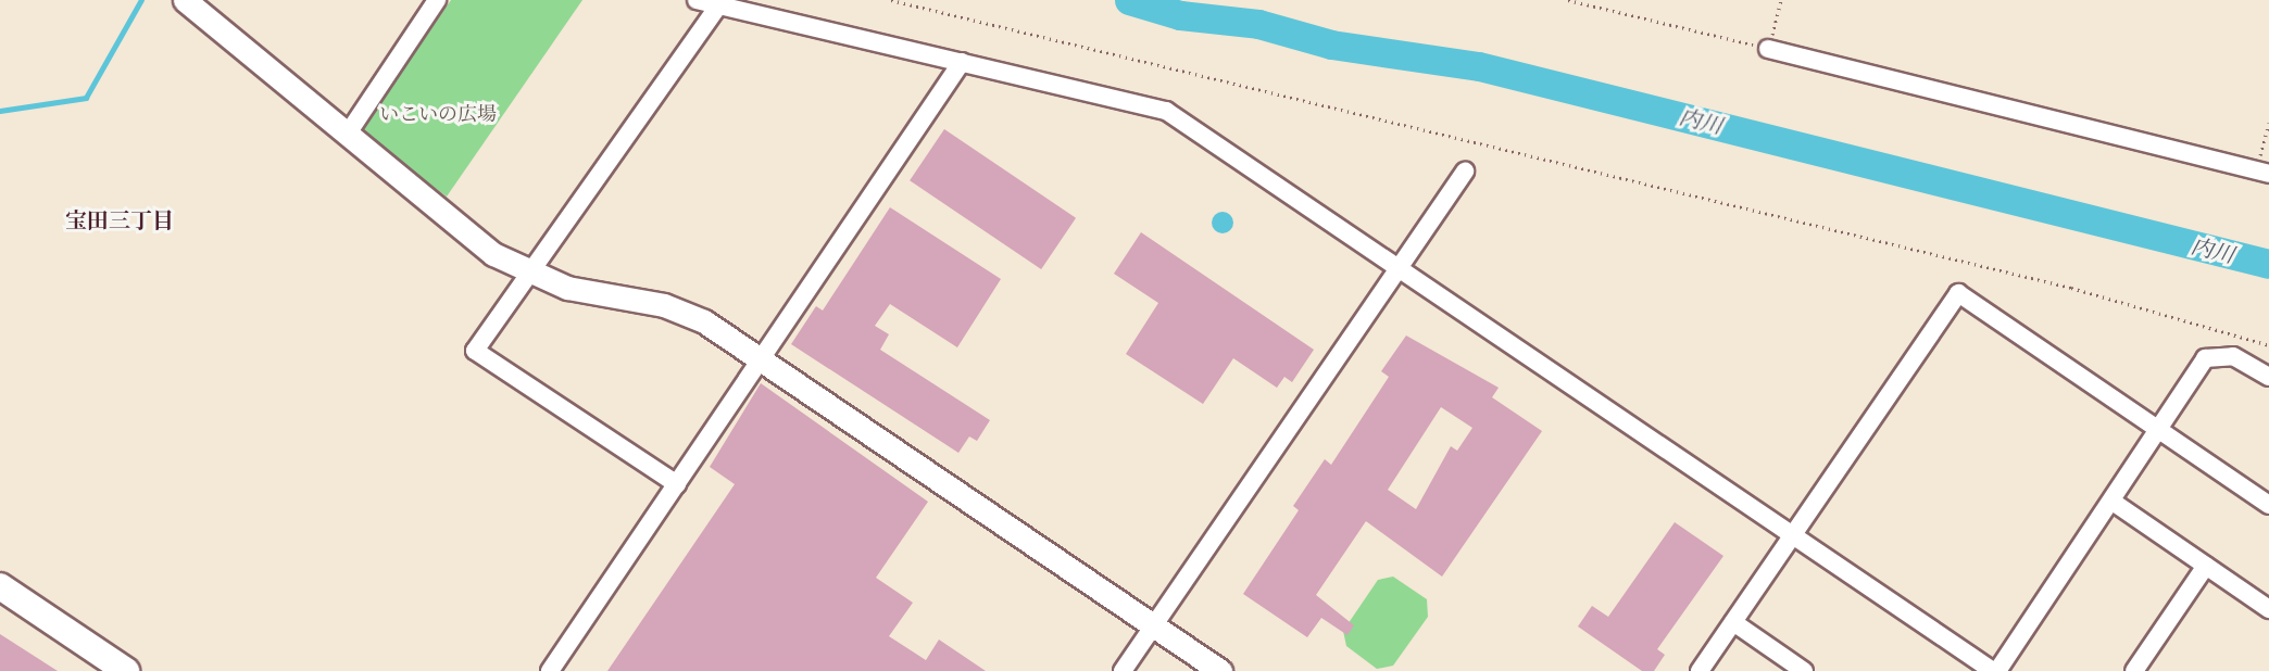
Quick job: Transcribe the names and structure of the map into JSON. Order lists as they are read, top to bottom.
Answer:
{
  "districts": ["宝田三丁目"],
  "water": ["内川"],
  "parks": ["いこいの広場"]
}
